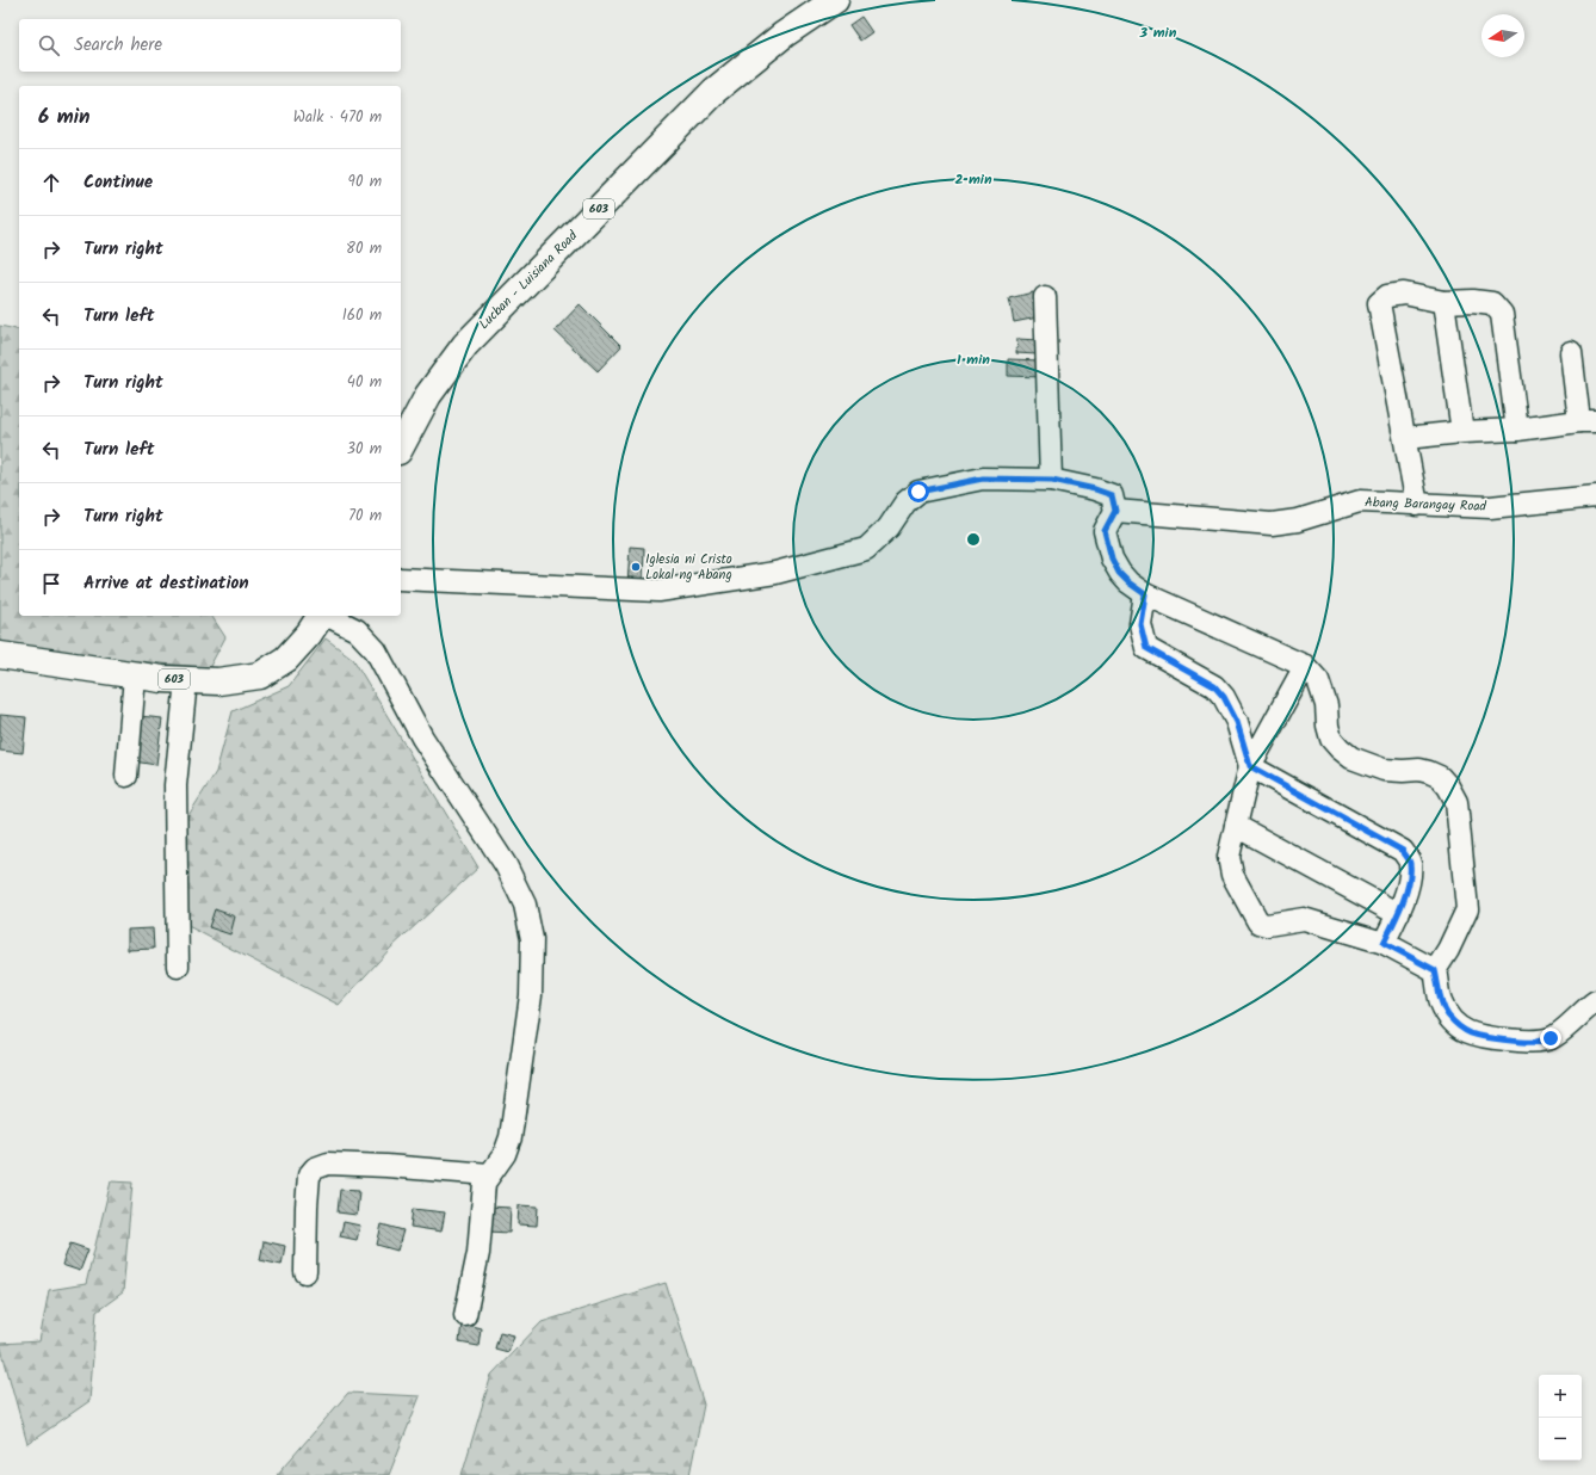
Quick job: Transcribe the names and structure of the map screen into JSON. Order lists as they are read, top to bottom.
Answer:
{
  "streets": {
    "main road": ["603", "Lucban - Luisiana Road"],
    "street": ["Abang Barangay Road"]
  },
  "places": ["Iglesia ni Cristo Lokal ng Abang"],
  "north": "left",
  "page": {
    "search": "Search here",
    "heading": ["6 min", "Walk · 470 m"],
    "list": [
      ["Continue", "90 m"],
      ["Turn right", "80 m"],
      ["Turn left", "160 m"],
      ["Turn right", "40 m"],
      ["Turn left", "30 m"],
      ["Turn right", "70 m"],
      "Arrive at destination"
    ],
    "map_buttons": ["+", "−"]
  },
  "rings": ["3 min", "2 min", "1 min"]
}
